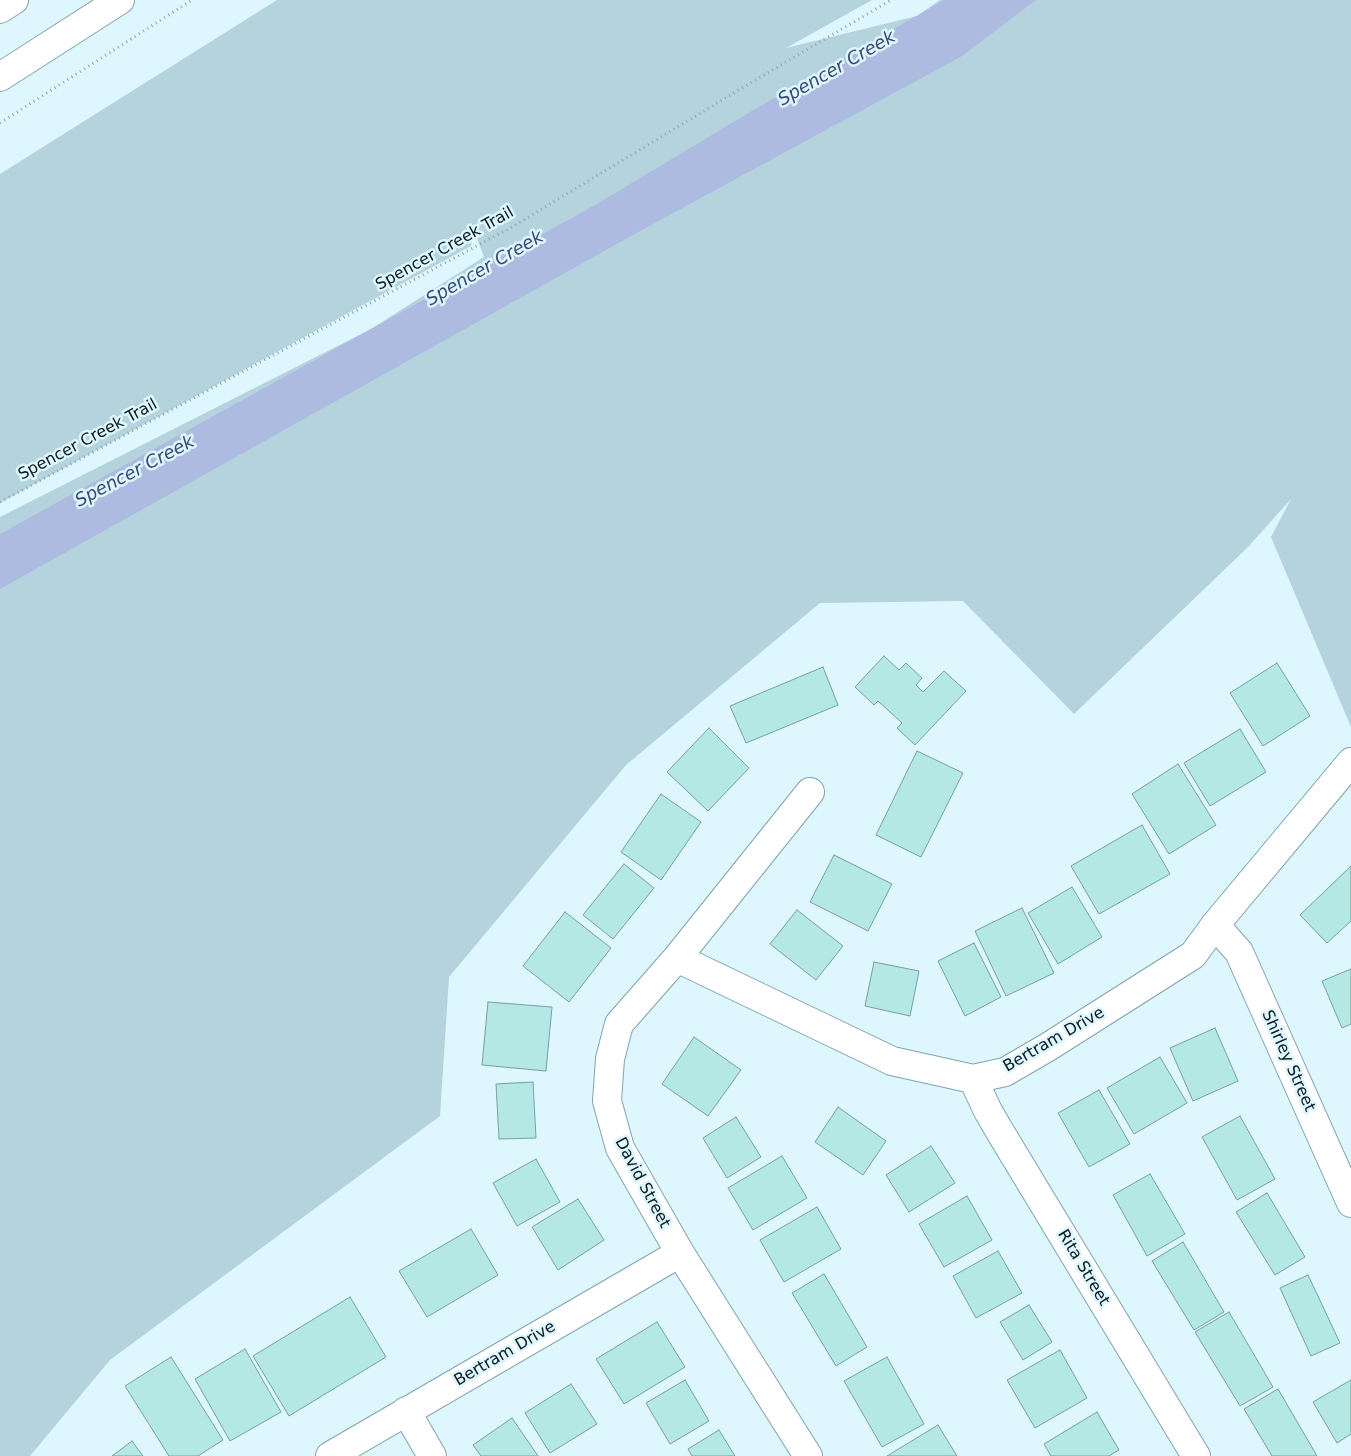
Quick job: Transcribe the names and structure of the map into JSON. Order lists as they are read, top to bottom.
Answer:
{
  "streets": {
    "street": [
      "Bertram Drive",
      "Shirley Street",
      "David Street",
      "Rita Street"
    ],
    "path": ["Spencer Creek Trail"]
  },
  "crossings": [
    ["Bertram Drive", "Shirley Street"],
    ["Bertram Drive", "David Street"],
    ["Bertram Drive", "Rita Street"]
  ],
  "water": ["Spencer Creek"]
}
